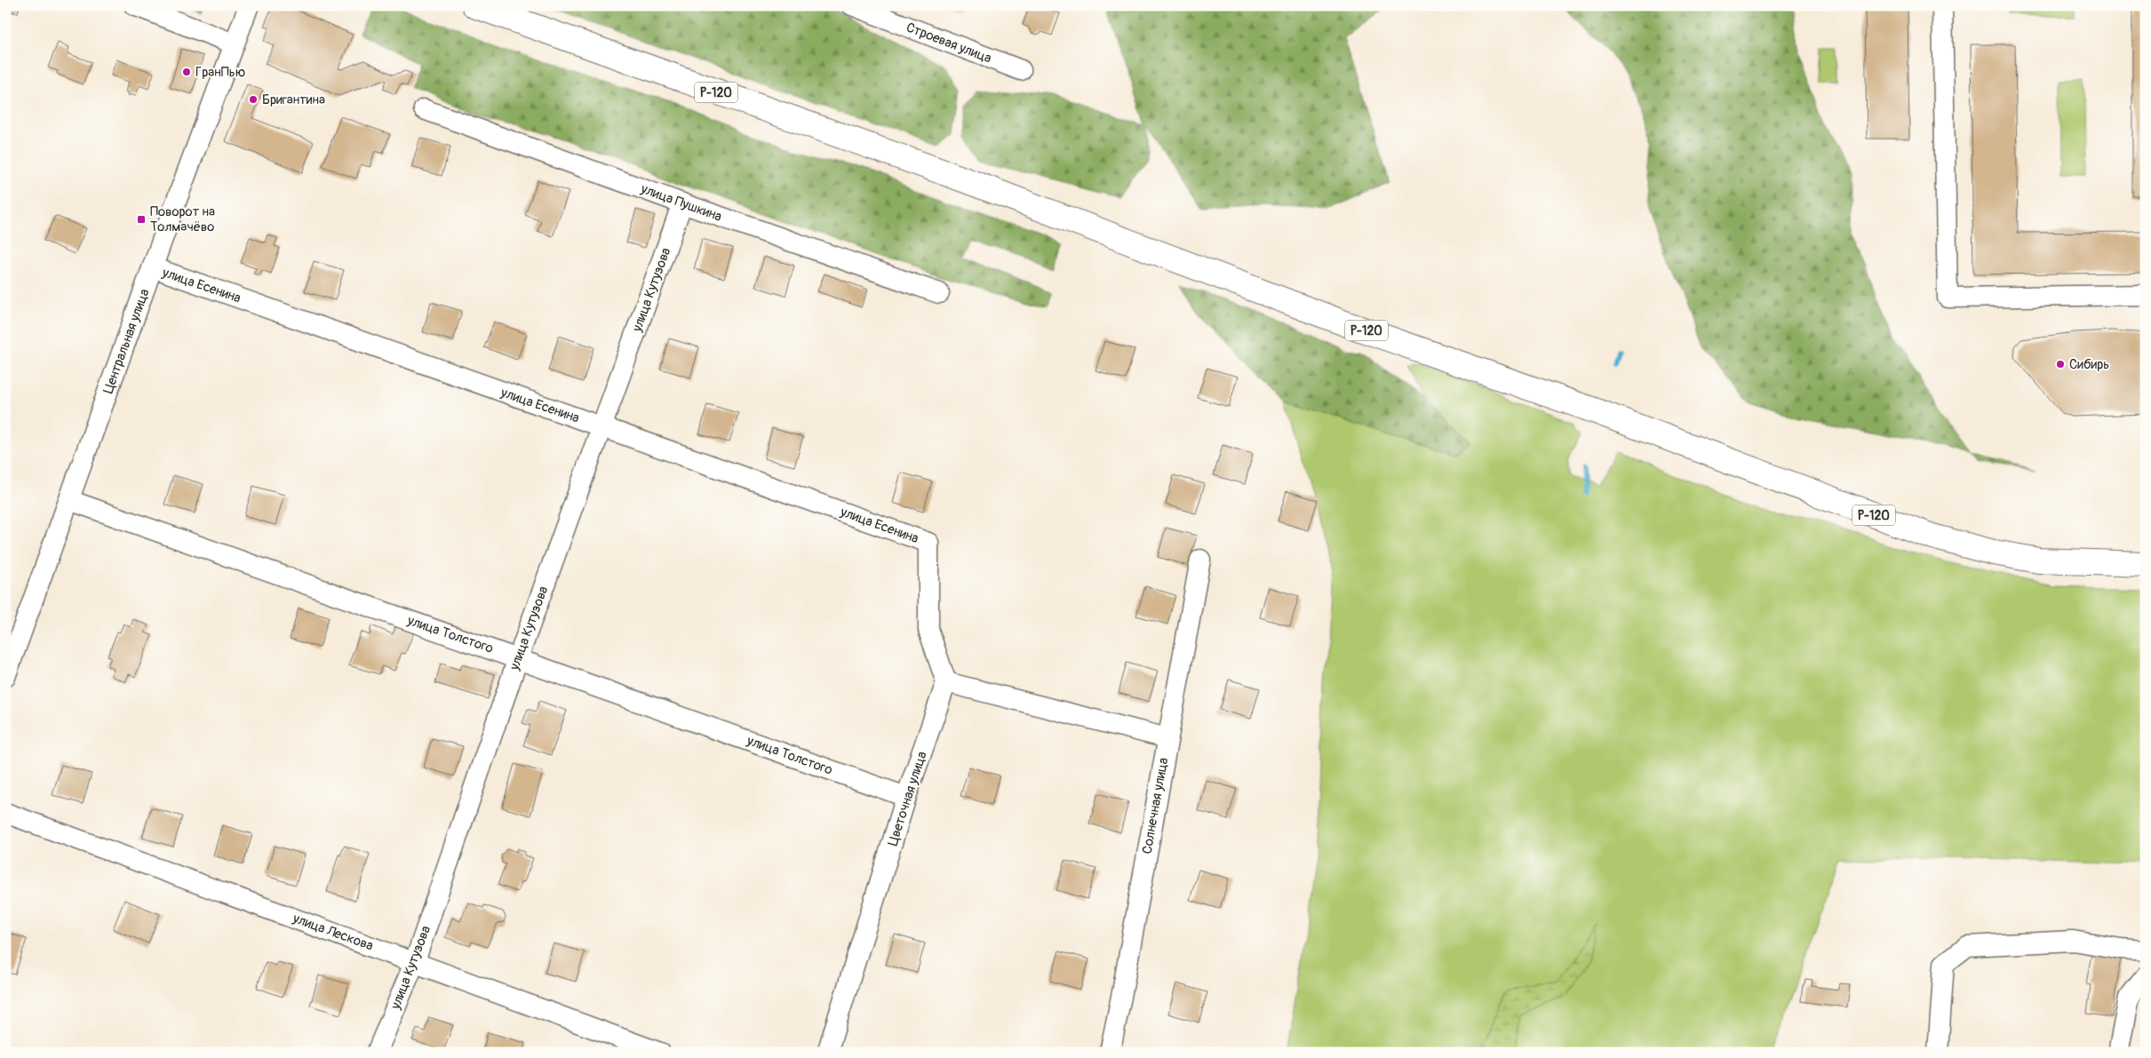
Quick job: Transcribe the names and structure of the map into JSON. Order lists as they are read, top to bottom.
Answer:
{
  "streets": {
    "main road": ["Р-120"],
    "street": [
      "Строевая улица",
      "улица Пушкина",
      "улица Есенина",
      "улица Кутузова",
      "Центральная улица",
      "улица Толстого",
      "Цветочная улица",
      "Солнечная улица",
      "улица Лескова"
    ]
  },
  "crossings": [
    ["улица Пушкина", "улица Кутузова"],
    ["улица Есенина", "улица Кутузова"],
    ["улица Есенина", "Центральная улица"],
    ["улица Есенина", "Цветочная улица"],
    ["улица Кутузова", "улица Толстого"],
    ["улица Кутузова", "улица Лескова"],
    ["Центральная улица", "улица Толстого"],
    ["улица Толстого", "Цветочная улица"]
  ],
  "places": {
    "other": ["ГранПью", "Бригантина", "Сибирь"],
    "transit": ["Поворот на Толмачёво"]
  }
}
